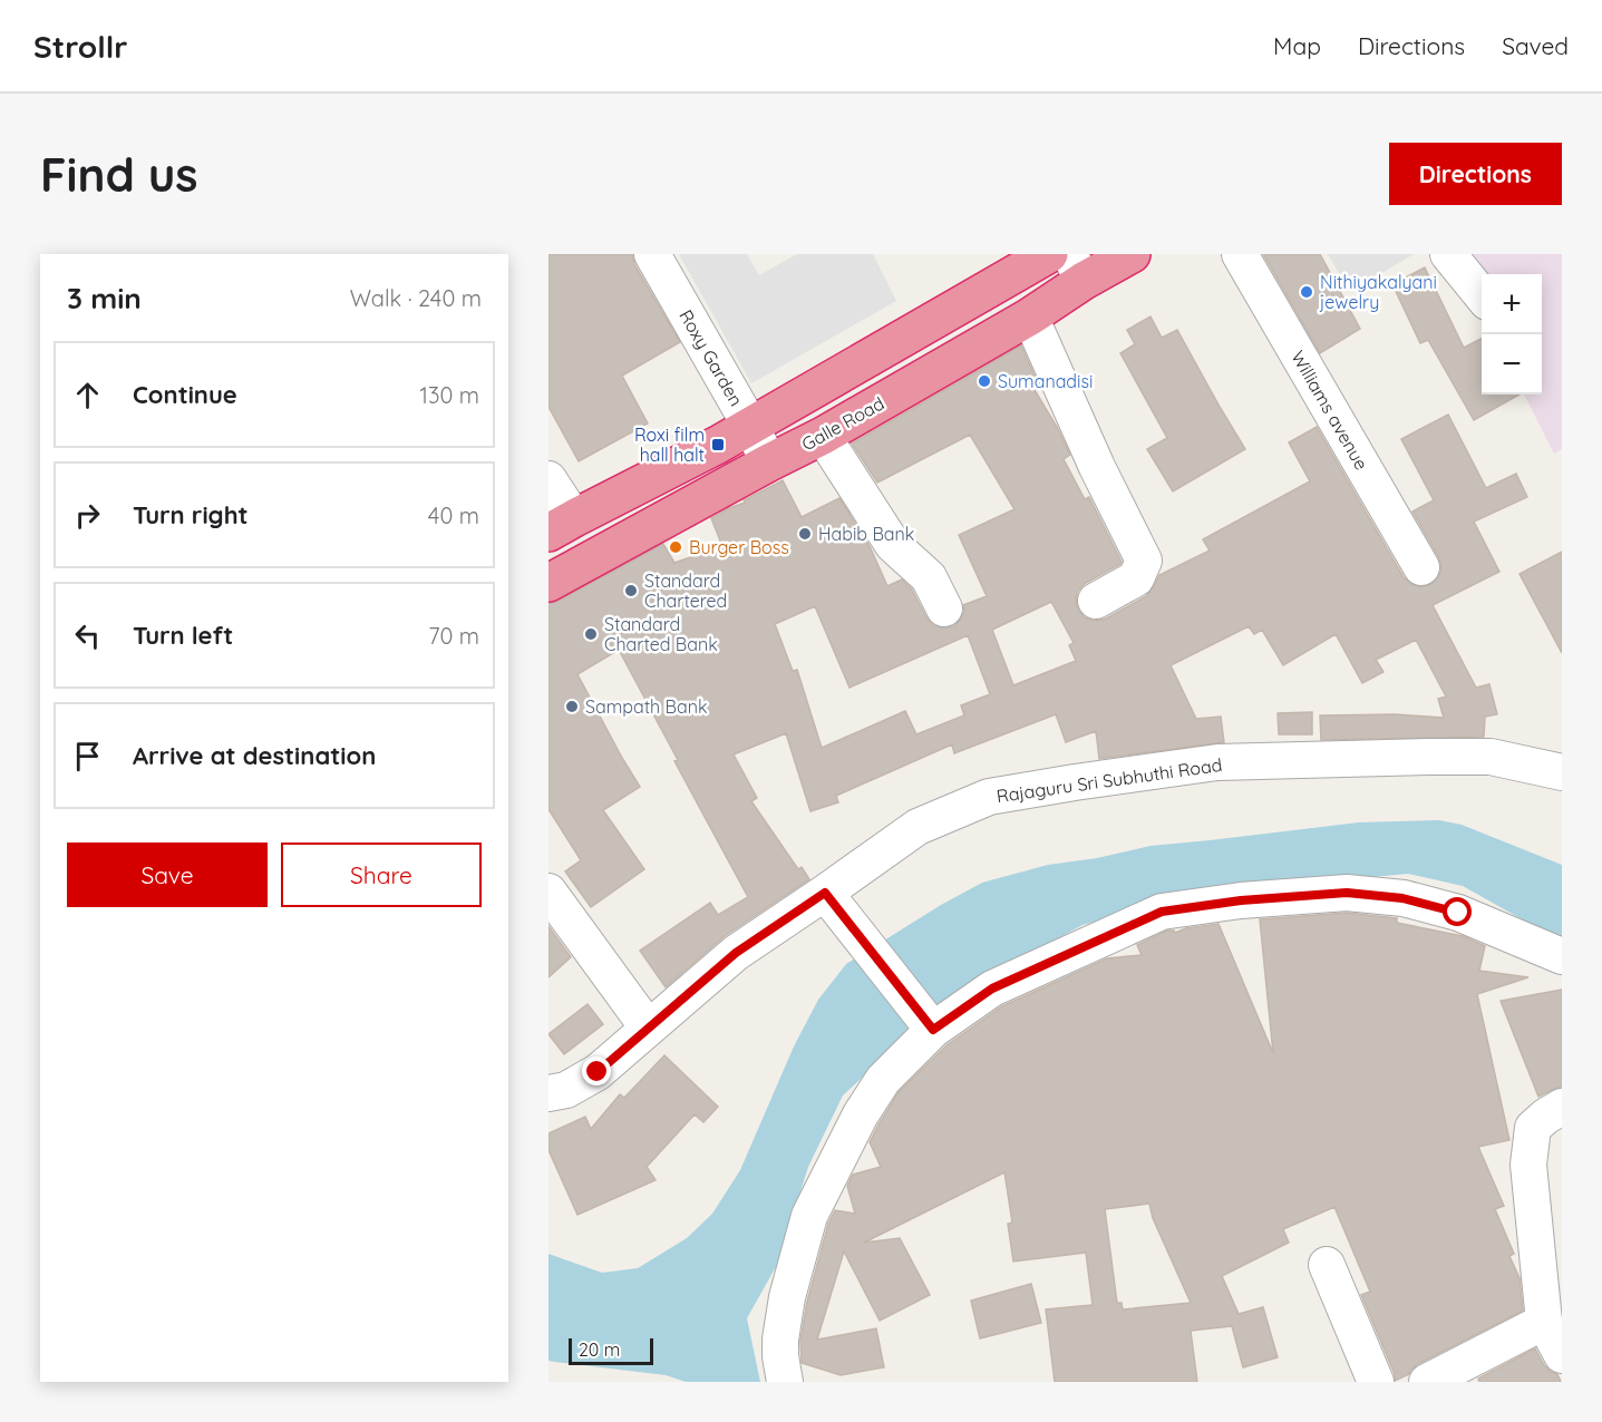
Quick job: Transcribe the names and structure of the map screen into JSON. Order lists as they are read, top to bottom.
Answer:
{
  "streets": {
    "highway": ["Galle Road"],
    "street": ["Roxy Garden", "Williams avenue", "Rajaguru Sri Subhuthi Road"]
  },
  "crossings": [
    ["Roxy Garden", "Galle Road"]
  ],
  "places": {
    "other": [
      "Nithiyakalyani jewelry",
      "Sumanadisi",
      "Habib Bank",
      "Burger Boss",
      "Standard Chartered",
      "Standard Charted Bank",
      "Sampath Bank"
    ],
    "transit": ["Roxi film hall halt"]
  },
  "scale_bar": "20 m",
  "page": {
    "header": "Strollr",
    "nav": ["Map", "Directions", "Saved"],
    "buttons": [
      "Directions",
      ["Save", "Share"]
    ],
    "title": "Find us",
    "heading": ["3 min", "Walk · 240 m"],
    "map_buttons": ["+", "−"],
    "list": [
      ["Continue", "130 m"],
      ["Turn right", "40 m"],
      ["Turn left", "70 m"],
      "Arrive at destination"
    ],
    "scale": "20 m"
  }
}
